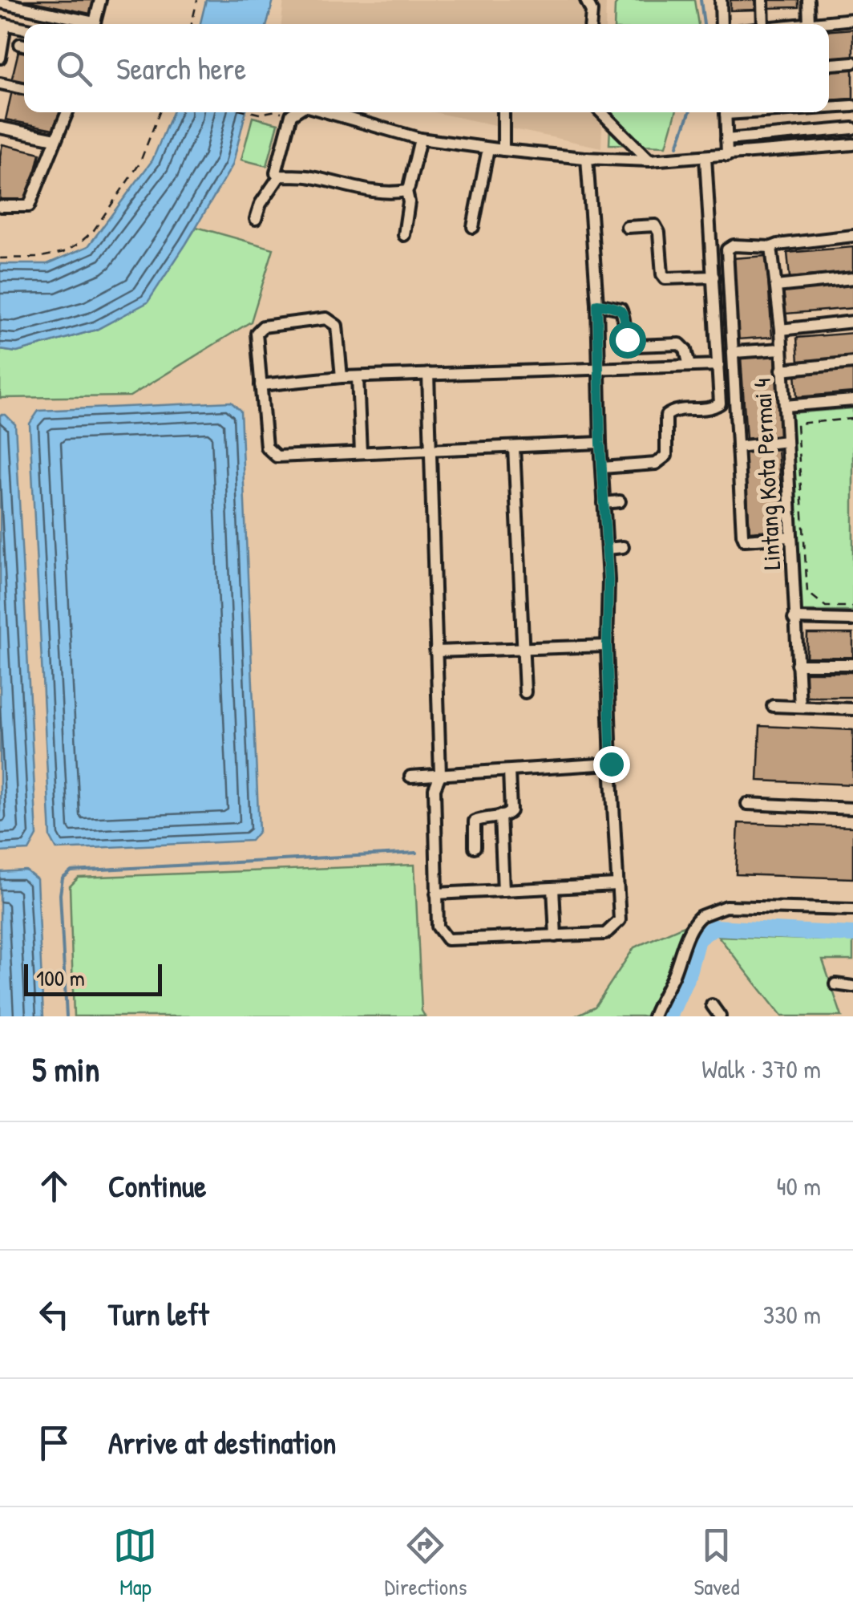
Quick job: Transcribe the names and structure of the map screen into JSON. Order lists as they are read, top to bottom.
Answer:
{
  "streets": {
    "street": ["Lintang Kota Permai 4"]
  },
  "scale_bar": "100 m",
  "page": {
    "search": "Search here",
    "scale": "100 m",
    "heading": ["5 min", "Walk · 370 m"],
    "list": [
      ["Continue", "40 m"],
      ["Turn left", "330 m"],
      "Arrive at destination"
    ],
    "nav": ["Map", "Directions", "Saved"]
  }
}
